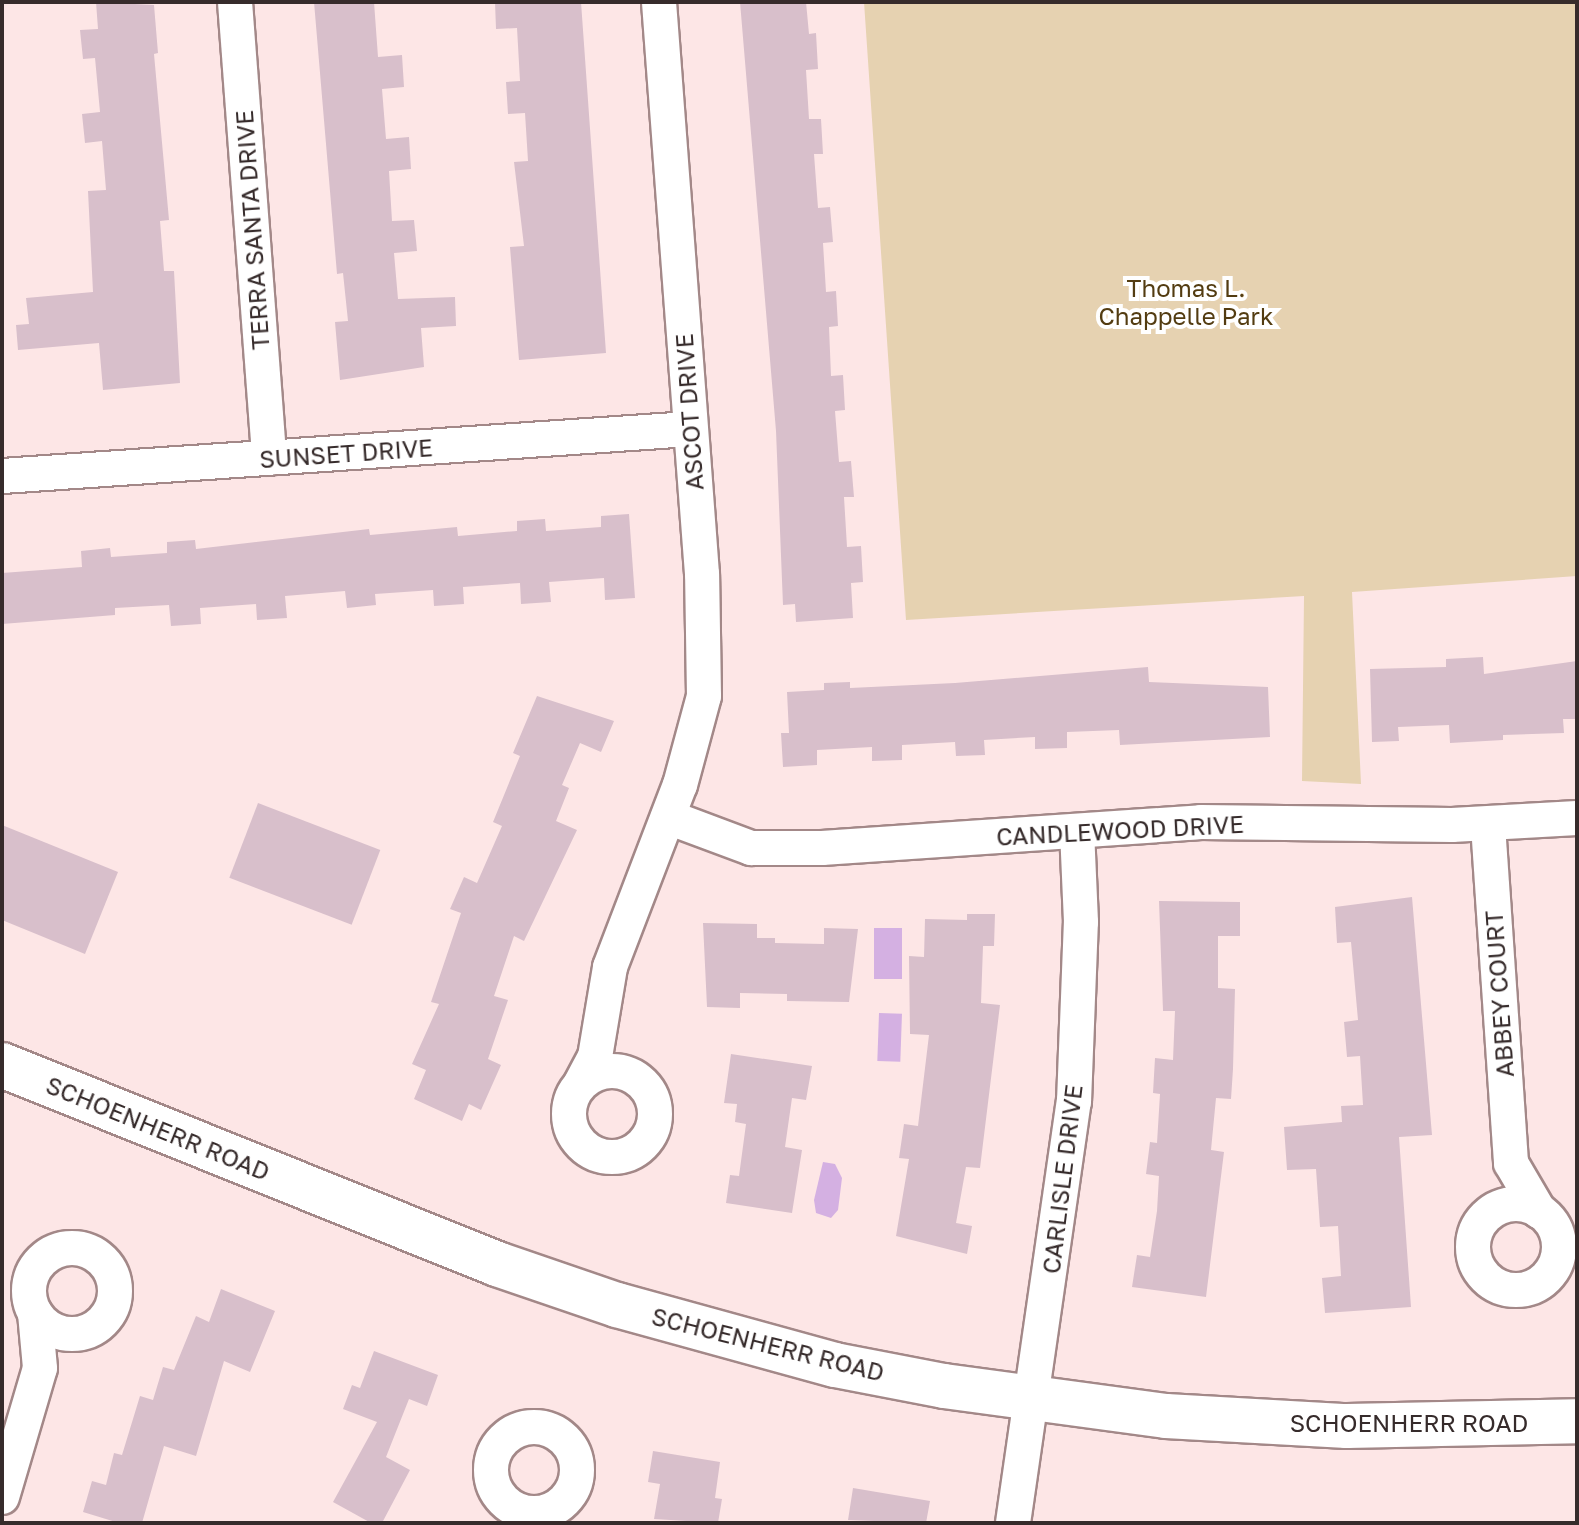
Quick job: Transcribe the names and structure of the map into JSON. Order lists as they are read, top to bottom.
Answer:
{
  "streets": {
    "main road": ["SCHOENHERR ROAD"],
    "street": [
      "TERRA SANTA DRIVE",
      "ASCOT DRIVE",
      "SUNSET DRIVE",
      "CANDLEWOOD DRIVE",
      "ABBEY COURT",
      "CARLISLE DRIVE"
    ]
  },
  "crossings": [
    ["TERRA SANTA DRIVE", "SUNSET DRIVE"],
    ["ASCOT DRIVE", "SUNSET DRIVE"],
    ["ASCOT DRIVE", "CANDLEWOOD DRIVE"],
    ["CANDLEWOOD DRIVE", "ABBEY COURT"],
    ["CANDLEWOOD DRIVE", "CARLISLE DRIVE"],
    ["SCHOENHERR ROAD", "CARLISLE DRIVE"]
  ],
  "parks": ["Thomas L. Chappelle Park"]
}
